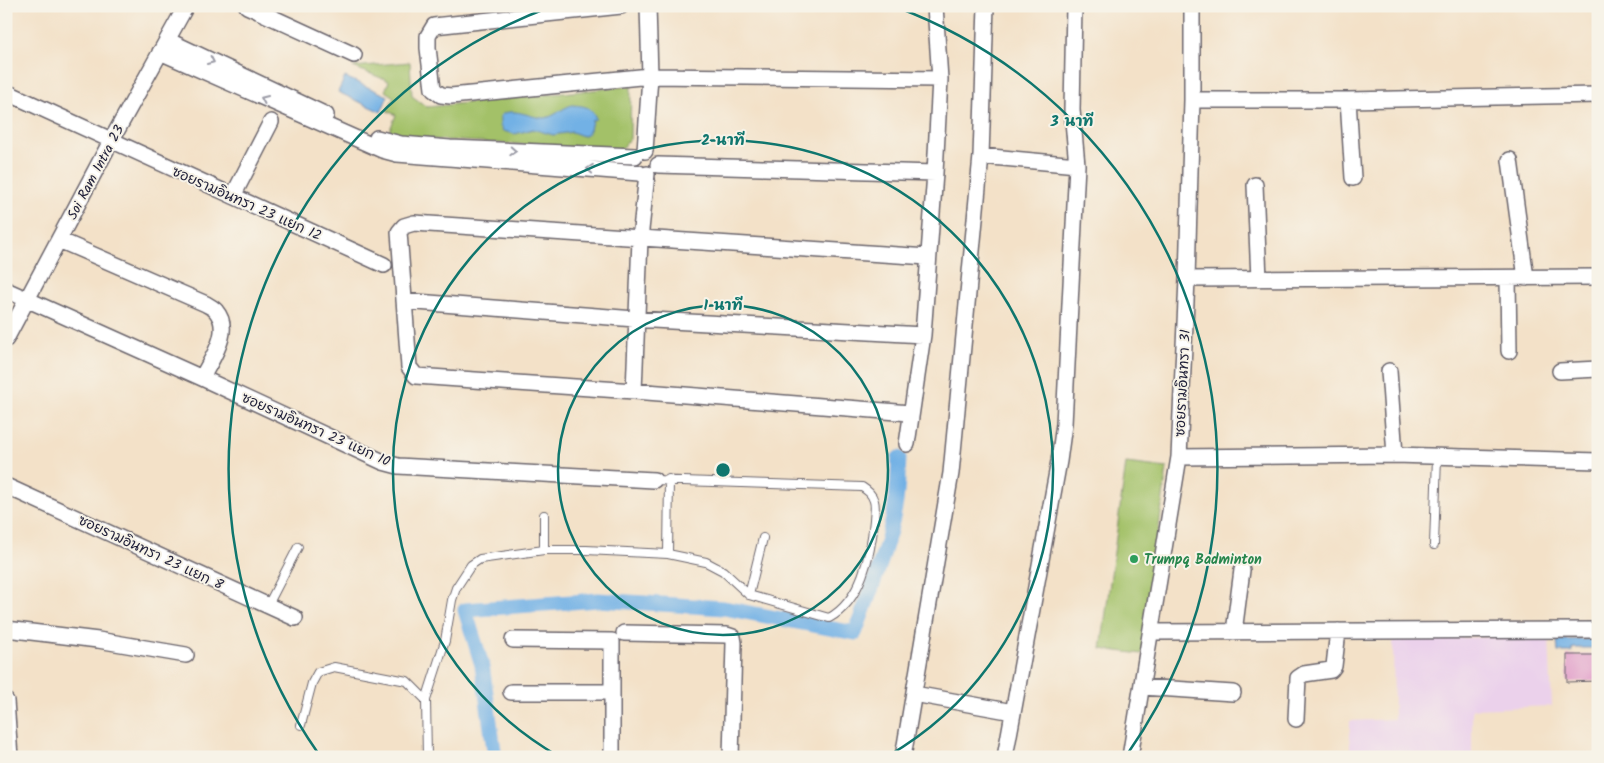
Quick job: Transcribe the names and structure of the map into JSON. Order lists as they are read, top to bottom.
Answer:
{
  "streets": {
    "street": [
      "Soi Ram Intra 23",
      "ซอยรามอินทรา 23 แยก 12",
      "ซอยรามอินทรา 31",
      "ซอยรามอินทรา 23 แยก 10",
      "ซอยรามอินทรา 23 แยก 8"
    ]
  },
  "crossings": [
    ["Soi Ram Intra 23", "ซอยรามอินทรา 23 แยก 12"],
    ["Soi Ram Intra 23", "ซอยรามอินทรา 23 แยก 10"]
  ],
  "places": ["Trumpq Badminton"],
  "rings": ["3 นาที", "2 นาที", "1 นาที"]
}
